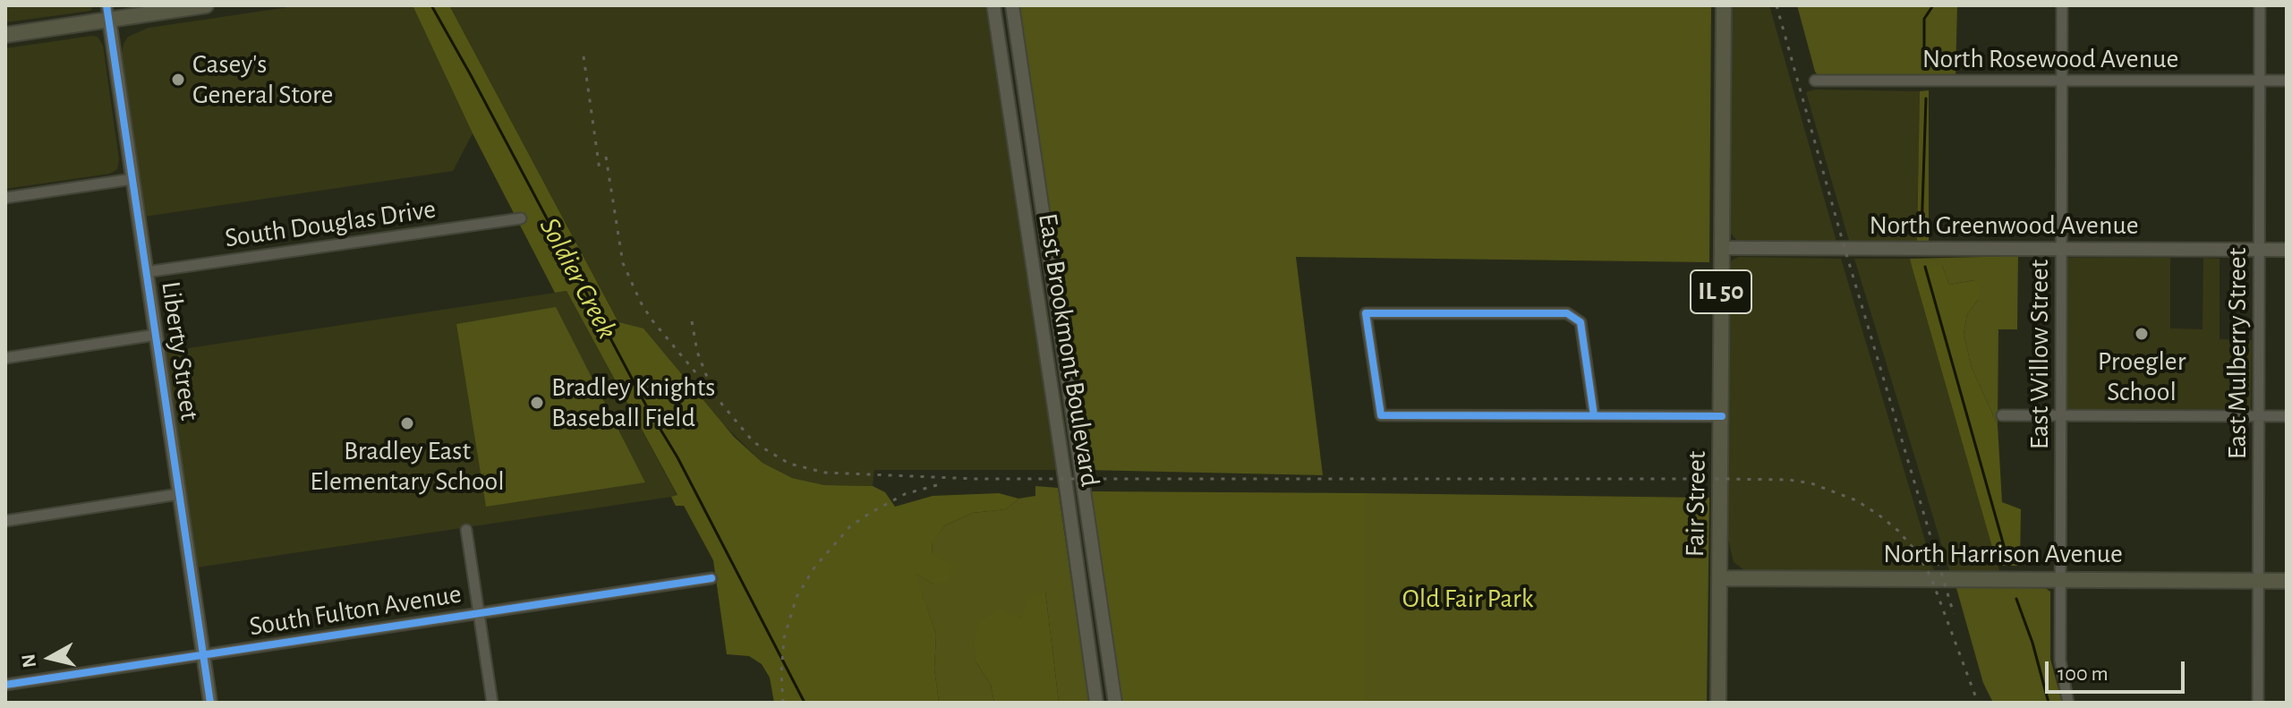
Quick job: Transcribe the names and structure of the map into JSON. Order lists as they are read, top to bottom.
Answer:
{
  "streets": {
    "main road": [
      "North Greenwood Avenue",
      "IL 50",
      "East Brookmont Boulevard",
      "Liberty Street",
      "Fair Street",
      "North Harrison Avenue"
    ],
    "street": [
      "North Rosewood Avenue",
      "South Douglas Drive",
      "East Mulberry Street",
      "East Willow Street",
      "South Fulton Avenue"
    ]
  },
  "crossings": [
    ["North Rosewood Avenue", "East Mulberry Street"],
    ["North Rosewood Avenue", "East Willow Street"],
    ["South Douglas Drive", "Liberty Street"],
    ["North Greenwood Avenue", "East Mulberry Street"],
    ["North Greenwood Avenue", "East Willow Street"],
    ["North Greenwood Avenue", "Fair Street"],
    ["Liberty Street", "South Fulton Avenue"],
    ["East Mulberry Street", "North Harrison Avenue"],
    ["East Willow Street", "North Harrison Avenue"],
    ["Fair Street", "North Harrison Avenue"]
  ],
  "water": ["Soldier Creek"],
  "parks": ["Old Fair Park"],
  "places": [
    "Casey's General Store",
    "Proegler School",
    "Bradley Knights Baseball Field",
    "Bradley East Elementary School"
  ],
  "scale_bar": "100 m",
  "north": "left"
}
